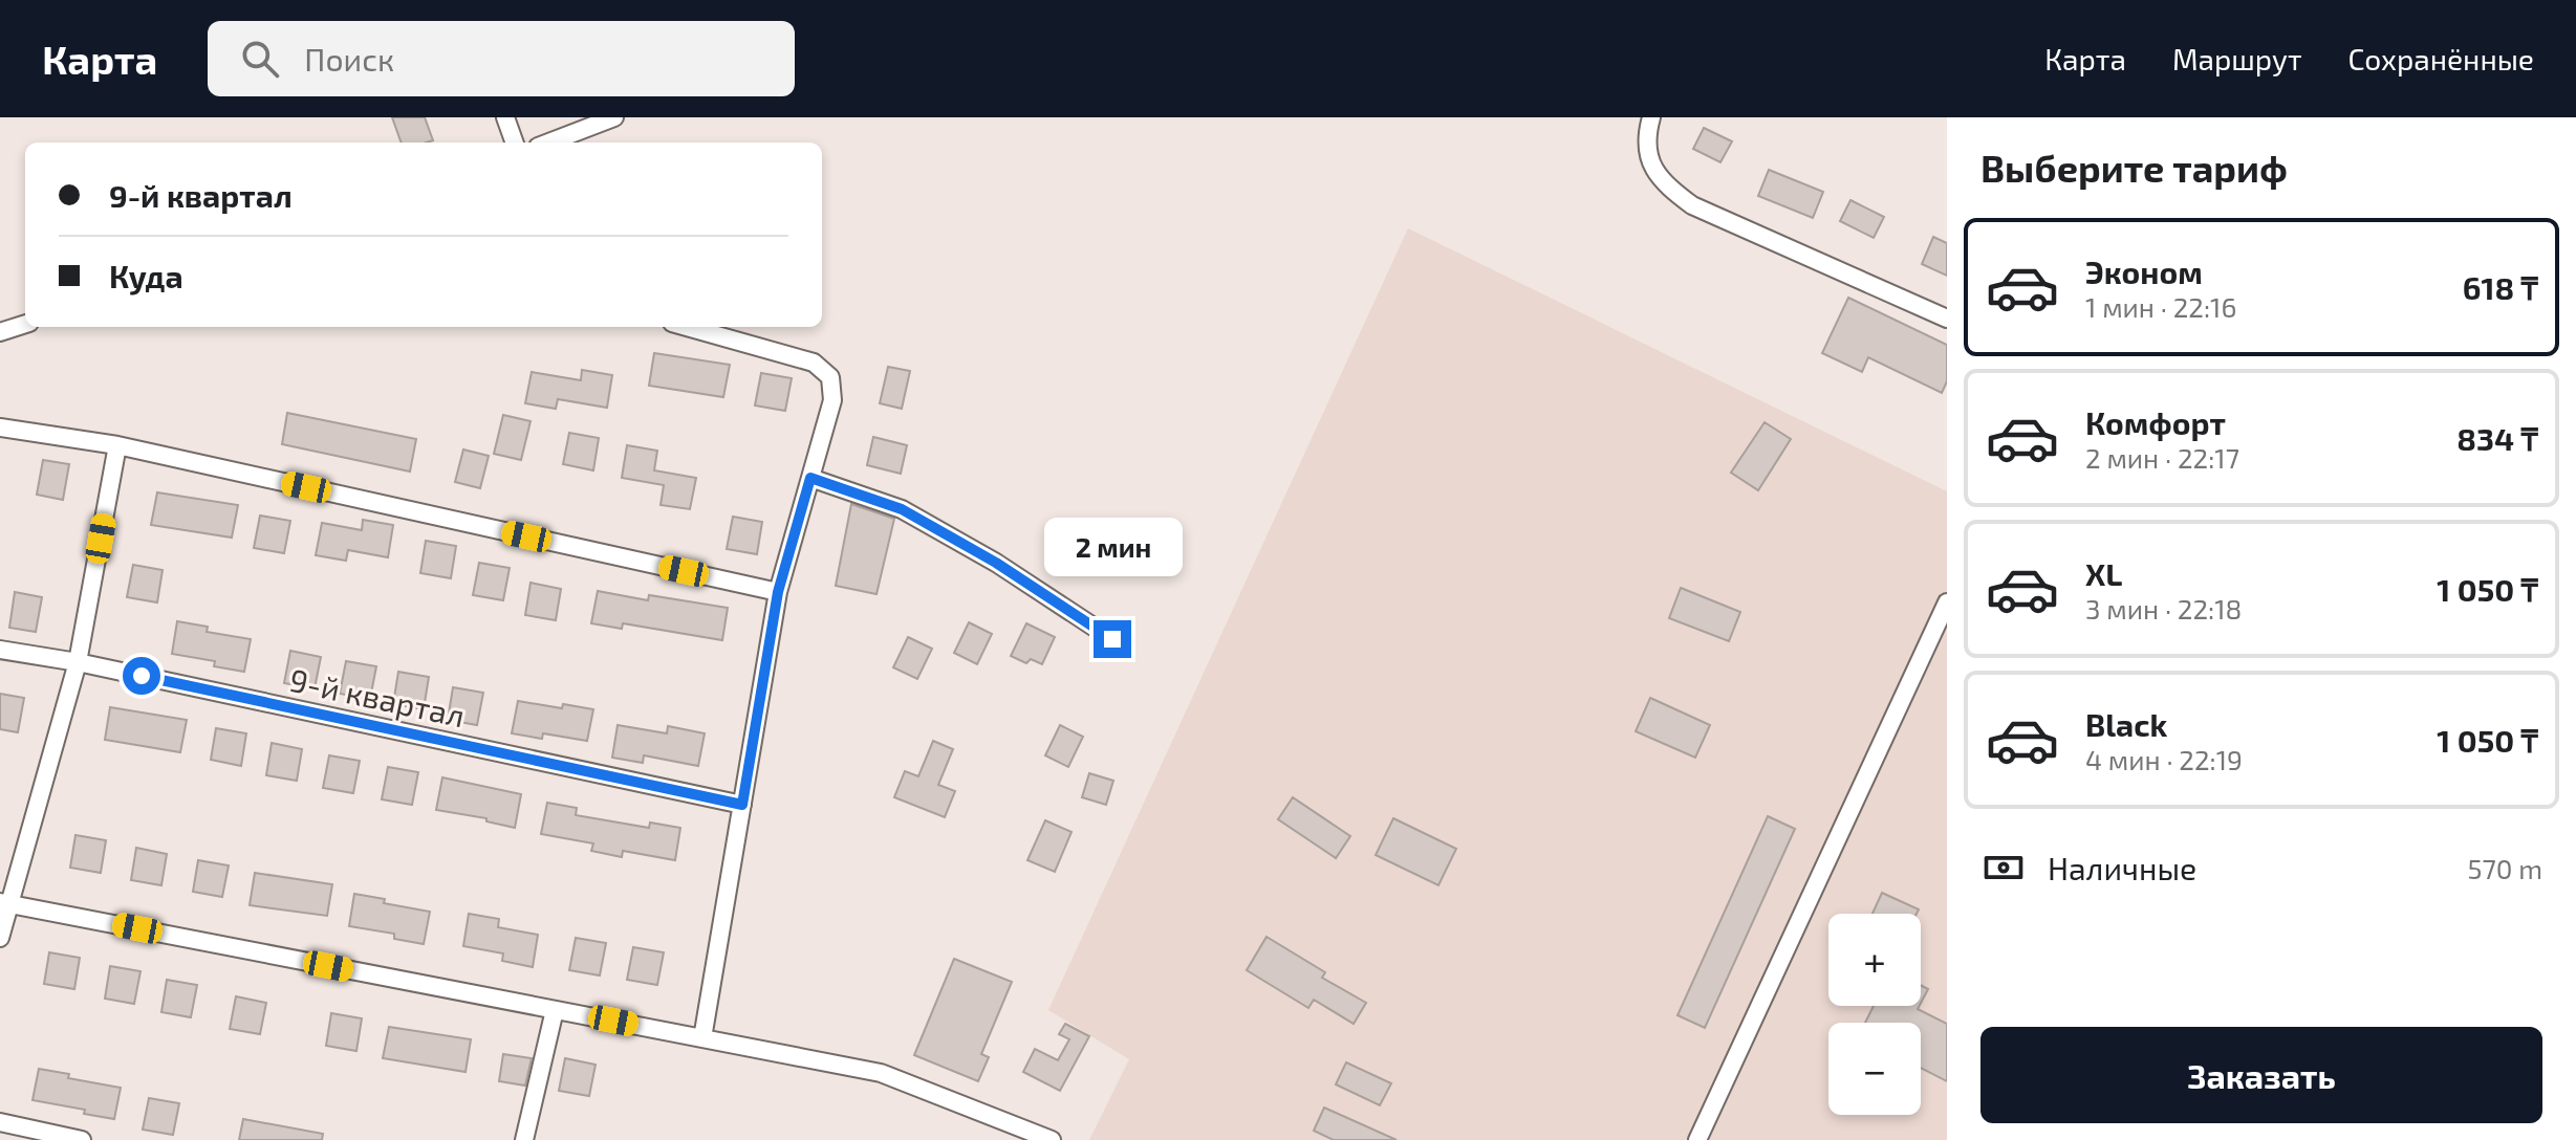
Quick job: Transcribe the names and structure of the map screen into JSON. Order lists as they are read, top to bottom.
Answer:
{
  "streets": {
    "street": ["9-й квартал"]
  },
  "page": {
    "header": "Карта",
    "search": "Поиск",
    "nav": ["Карта", "Маршрут", "Сохранённые"],
    "heading": "Выберите тариф",
    "banner": ["9-й квартал", "Куда"],
    "list": [
      {
        "name": "Эконом",
        "note": "1 мин · 22:16",
        "value": "618 ₸"
      },
      {
        "name": "Комфорт",
        "note": "2 мин · 22:17",
        "value": "834 ₸"
      },
      {
        "name": "XL",
        "note": "3 мин · 22:18",
        "value": "1 050 ₸"
      },
      {
        "name": "Black",
        "note": "4 мин · 22:19",
        "value": "1 050 ₸"
      }
    ],
    "bubble": "2 мин",
    "pay": ["Наличные", "570 m"],
    "map_buttons": ["+", "−"],
    "buttons": "Заказать"
  }
}
